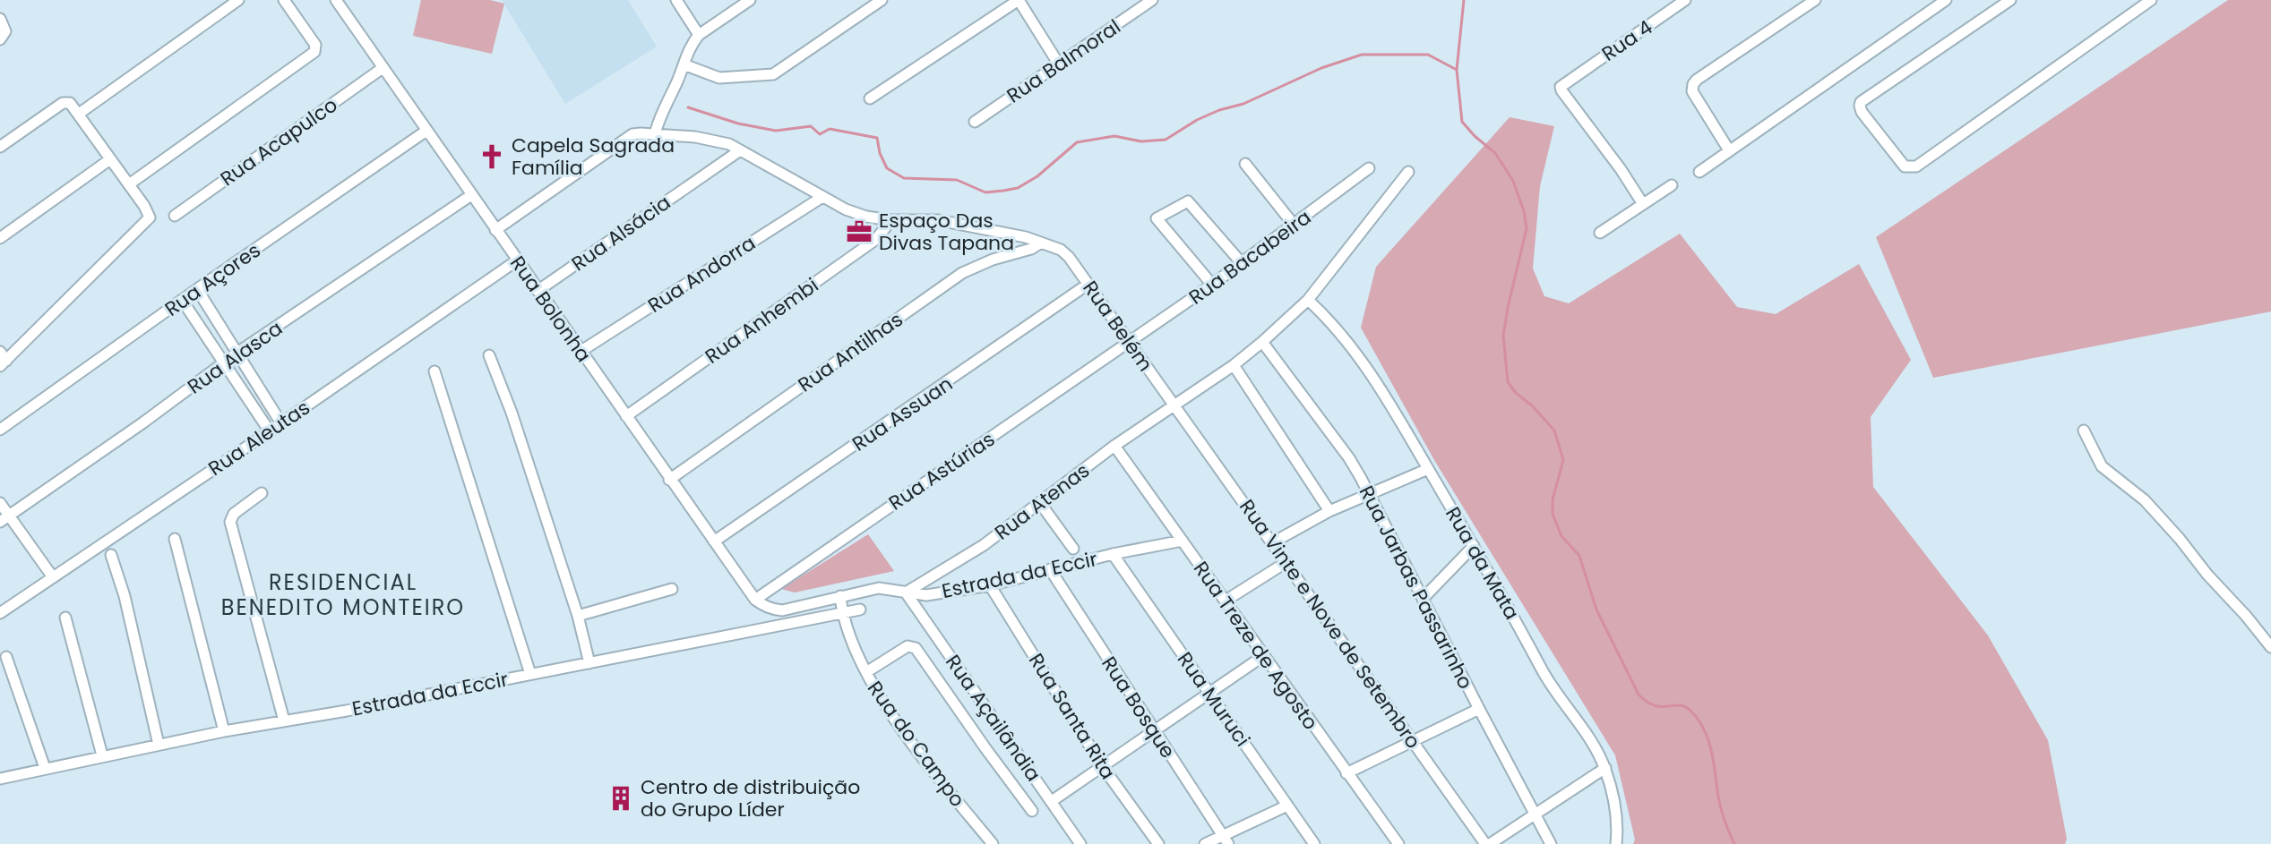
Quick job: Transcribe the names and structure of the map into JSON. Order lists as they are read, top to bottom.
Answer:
{
  "streets": {
    "street": [
      "Rua 4",
      "Rua Balmoral",
      "Rua Acapulco",
      "Rua Alsácia",
      "Rua Bacabeira",
      "Rua Andorra",
      "Rua Açores",
      "Rua Bolonha",
      "Rua Anhembi",
      "Rua Belém",
      "Rua Antilhas",
      "Rua Alasca",
      "Rua Assuan",
      "Rua Aleutas",
      "Rua Astúrias",
      "Rua Atenas",
      "Rua da Mata",
      "Estrada da Eccir",
      "Rua Jarbas Passarinho",
      "Rua Vinte e Nove de Setembro",
      "Rua Treze de Agosto",
      "Rua Muruci",
      "Rua Bosque",
      "Rua Santa Rita",
      "Rua Açailândia",
      "Rua do Campo"
    ]
  },
  "crossings": [
    ["Rua Acapulco", "Rua Bolonha"],
    ["Rua Alsácia", "Rua Bolonha"],
    ["Rua Bacabeira", "Rua Belém"],
    ["Rua Bacabeira", "Rua Astúrias"],
    ["Rua Andorra", "Rua Bolonha"],
    ["Rua Açores", "Rua Bolonha"],
    ["Rua Bolonha", "Rua Anhembi"],
    ["Rua Bolonha", "Rua Antilhas"],
    ["Rua Bolonha", "Rua Alasca"],
    ["Rua Bolonha", "Rua Assuan"],
    ["Rua Bolonha", "Rua Aleutas"],
    ["Rua Bolonha", "Rua Astúrias"],
    ["Rua Bolonha", "Estrada da Eccir"],
    ["Rua Belém", "Rua Antilhas"],
    ["Rua Belém", "Rua Assuan"],
    ["Rua Belém", "Rua Astúrias"],
    ["Rua Belém", "Rua Atenas"],
    ["Rua Belém", "Rua Vinte e Nove de Setembro"],
    ["Rua Atenas", "Rua da Mata"],
    ["Rua Atenas", "Estrada da Eccir"],
    ["Rua Atenas", "Rua Jarbas Passarinho"],
    ["Rua Atenas", "Rua Vinte e Nove de Setembro"],
    ["Rua Atenas", "Rua Treze de Agosto"],
    ["Rua Atenas", "Rua Açailândia"],
    ["Estrada da Eccir", "Rua Treze de Agosto"],
    ["Estrada da Eccir", "Rua Muruci"],
    ["Estrada da Eccir", "Rua Bosque"],
    ["Estrada da Eccir", "Rua Santa Rita"],
    ["Estrada da Eccir", "Rua Açailândia"],
    ["Estrada da Eccir", "Rua do Campo"]
  ],
  "districts": ["RESIDENCIAL BENEDITO MONTEIRO"],
  "places": {
    "church": ["Capela Sagrada Família"],
    "office": ["Espaço Das Divas Tapana"],
    "building": ["Centro de distribuição do Grupo Líder"]
  }
}
